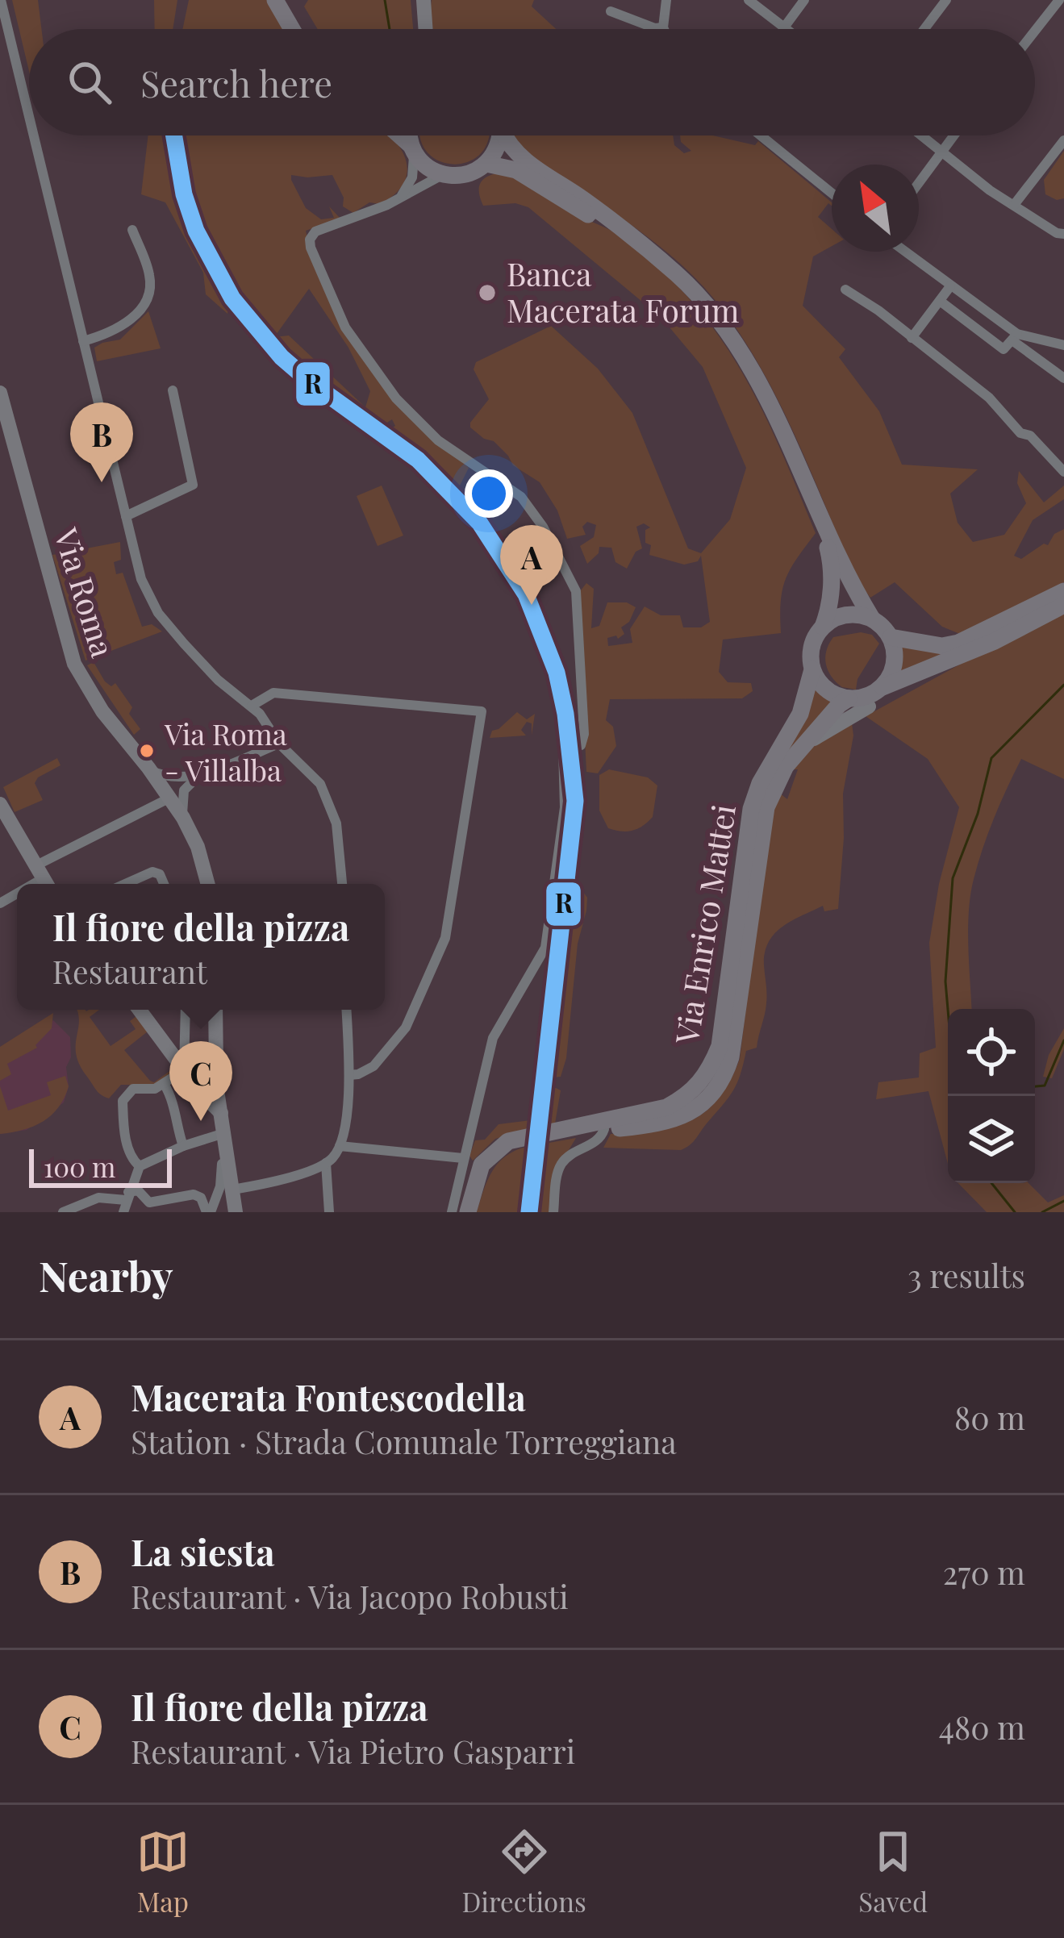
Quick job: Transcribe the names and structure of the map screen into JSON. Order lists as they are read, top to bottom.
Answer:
{
  "streets": {
    "main road": ["Via Roma", "Via Enrico Mattei"]
  },
  "places": ["Banca Macerata Forum", "Via Roma - Villalba"],
  "lines": ["transit line R"],
  "scale_bar": "100 m",
  "north": "top left",
  "page": {
    "search": "Search here",
    "pins": ["B", "A", "C"],
    "popup": ["Il fiore della pizza", "Restaurant"],
    "scale": "100 m",
    "heading": ["Nearby", "3 results"],
    "list": [
      {
        "mark": "A",
        "name": "Macerata Fontescodella",
        "note": "Station · Strada Comunale Torreggiana",
        "value": "80 m"
      },
      {
        "mark": "B",
        "name": "La siesta",
        "note": "Restaurant · Via Jacopo Robusti",
        "value": "270 m"
      },
      {
        "mark": "C",
        "name": "Il fiore della pizza",
        "note": "Restaurant · Via Pietro Gasparri",
        "value": "480 m"
      }
    ],
    "nav": ["Map", "Directions", "Saved"]
  }
}
